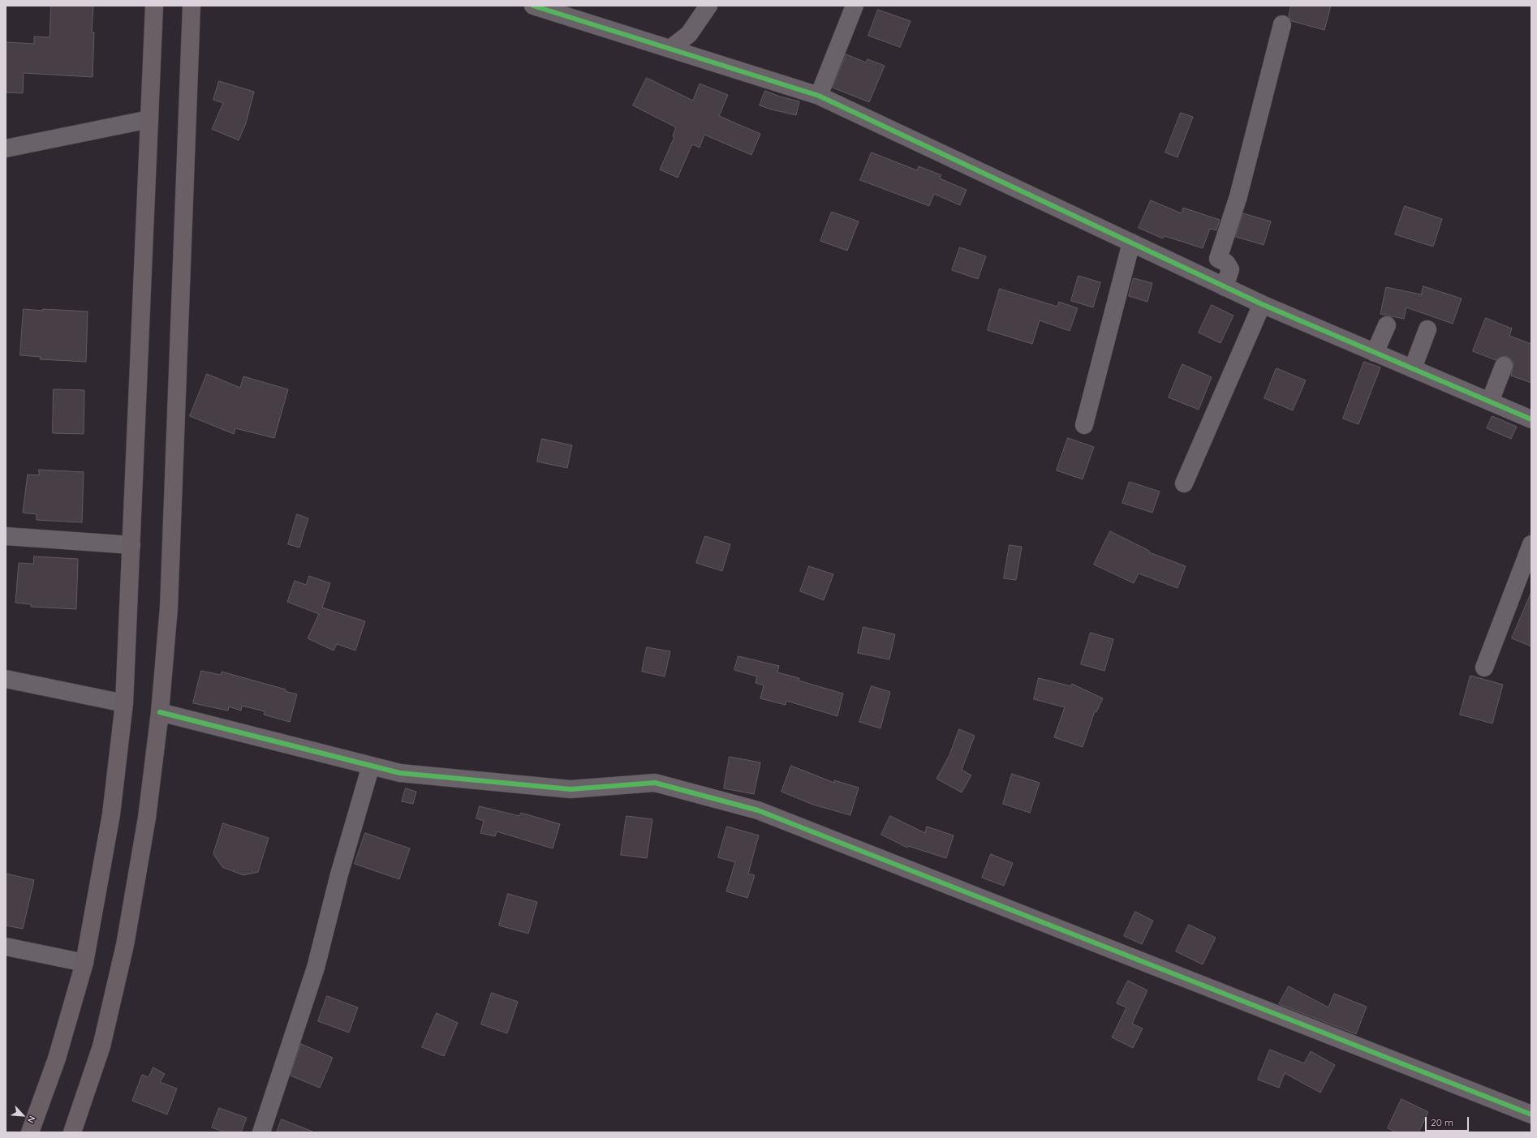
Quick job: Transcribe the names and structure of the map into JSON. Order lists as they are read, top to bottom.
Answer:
{
  "scale_bar": "20 m",
  "north": "bottom right"
}
